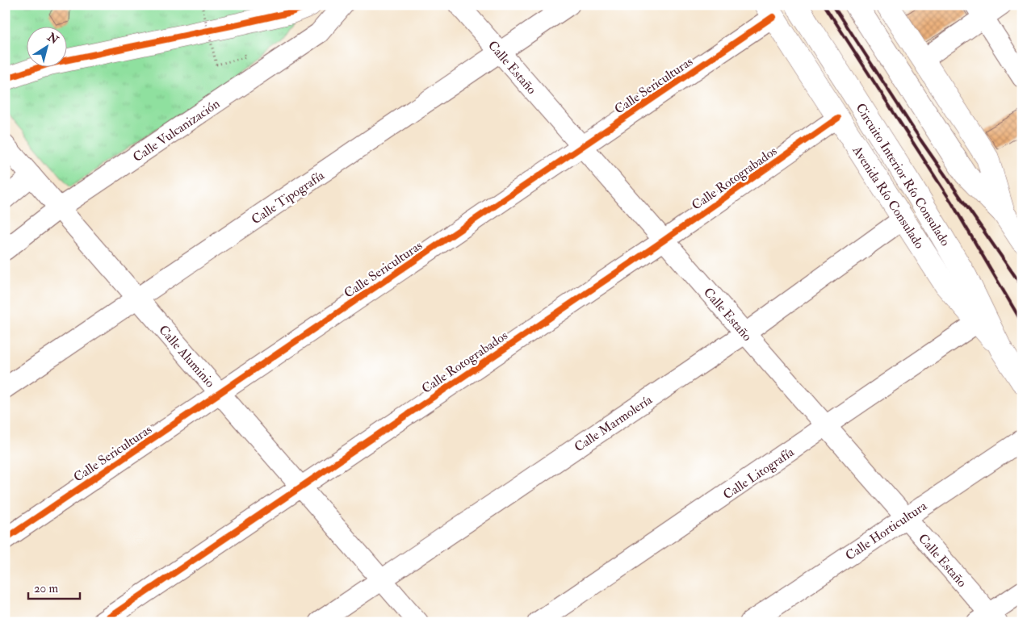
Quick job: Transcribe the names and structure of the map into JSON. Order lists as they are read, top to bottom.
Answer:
{
  "streets": {
    "main road": ["Circuito Interior Río Consulado", "Avenida Río Consulado"],
    "street": [
      "Calle Estaño",
      "Calle Sericulturas",
      "Calle Vulcanización",
      "Calle Rotograbados",
      "Calle Tipografía",
      "Calle Aluminio",
      "Calle Marmolería",
      "Calle Litografía",
      "Calle Horticultura"
    ]
  },
  "crossings": [
    ["Calle Estaño", "Calle Sericulturas"],
    ["Calle Estaño", "Calle Rotograbados"],
    ["Calle Estaño", "Calle Tipografía"],
    ["Calle Estaño", "Calle Marmolería"],
    ["Calle Estaño", "Calle Litografía"],
    ["Calle Estaño", "Calle Horticultura"],
    ["Calle Sericulturas", "Avenida Río Consulado"],
    ["Calle Sericulturas", "Calle Aluminio"],
    ["Calle Vulcanización", "Calle Aluminio"],
    ["Circuito Interior Río Consulado", "Avenida Río Consulado"],
    ["Calle Rotograbados", "Avenida Río Consulado"],
    ["Calle Rotograbados", "Calle Aluminio"],
    ["Calle Tipografía", "Calle Aluminio"],
    ["Avenida Río Consulado", "Calle Marmolería"],
    ["Avenida Río Consulado", "Calle Litografía"],
    ["Calle Aluminio", "Calle Marmolería"]
  ],
  "scale_bar": "20 m",
  "north": "top right"
}
